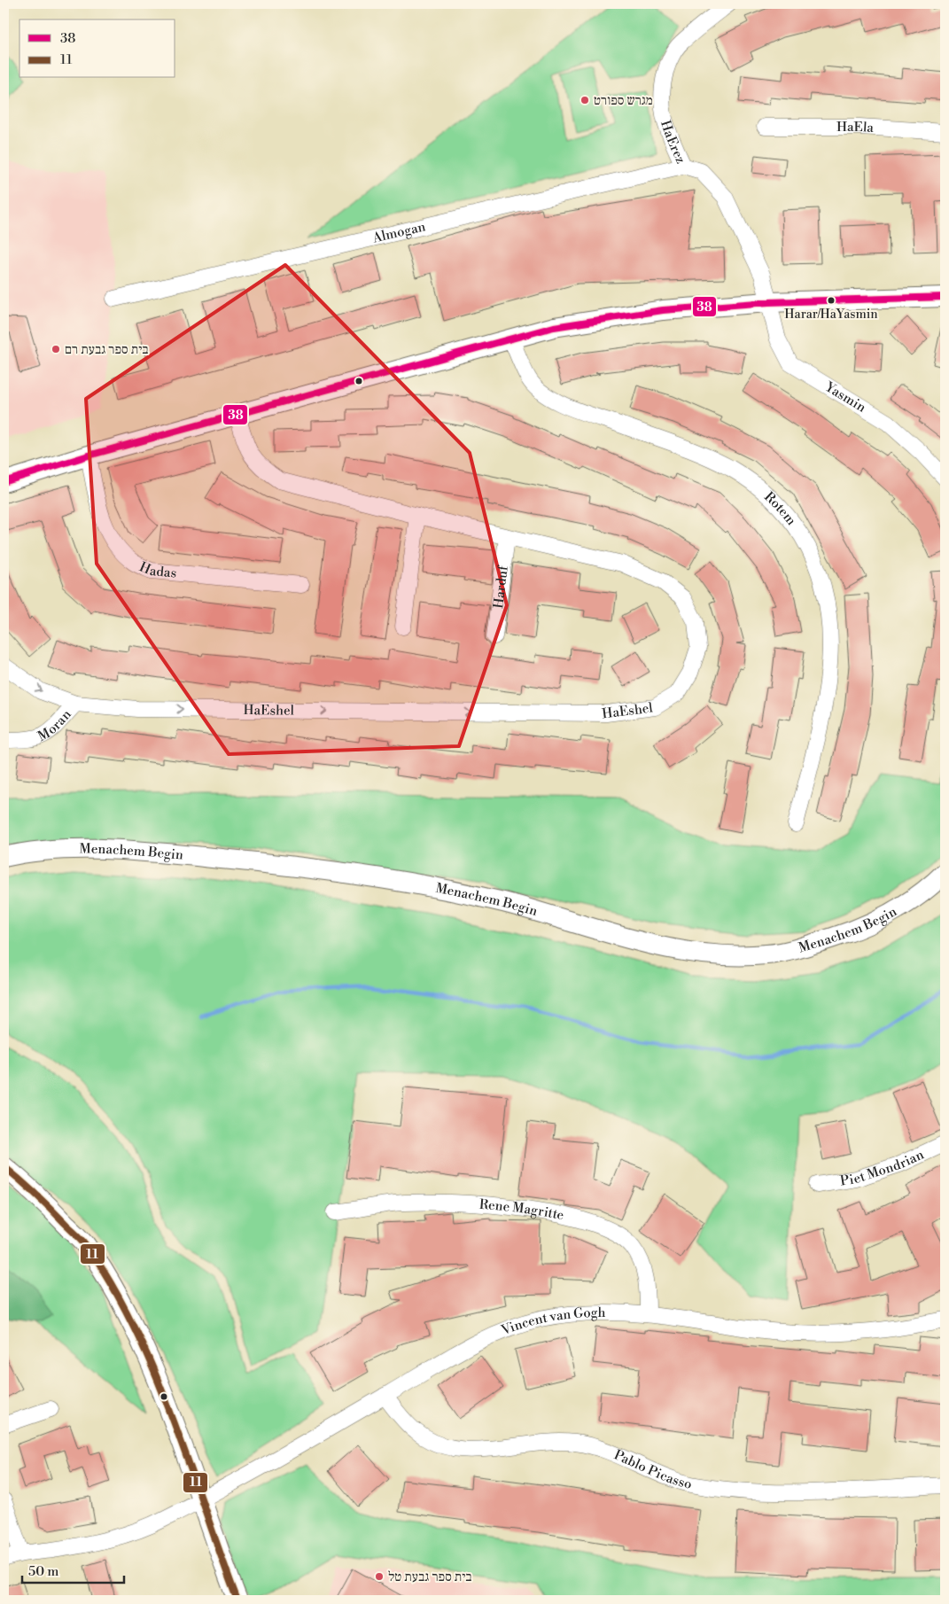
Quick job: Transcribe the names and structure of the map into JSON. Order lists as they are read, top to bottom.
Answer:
{
  "streets": {
    "street": [
      "HaEla",
      "HaErez",
      "Almogan",
      "Yasmin",
      "Rotem",
      "Hadas",
      "Harduf",
      "HaEshel",
      "Moran",
      "Menachem Begin",
      "Piet Mondrian",
      "Rene Magritte",
      "Vincent van Gogh",
      "Pablo Picasso"
    ]
  },
  "crossings": [
    ["HaErez", "Almogan"],
    ["HaErez", "Yasmin"],
    ["Harduf", "HaEshel"],
    ["HaEshel", "Moran"],
    ["Rene Magritte", "Vincent van Gogh"],
    ["Vincent van Gogh", "Pablo Picasso"]
  ],
  "places": [
    "מגרש ספורט",
    "Harar/HaYasmin",
    "בית ספר גבעת רם",
    "בית ספר גבעת טל"
  ],
  "lines": ["transit line 38", "transit line 11"],
  "legend": ["38", "11"],
  "scale_bar": "50 m"
}
